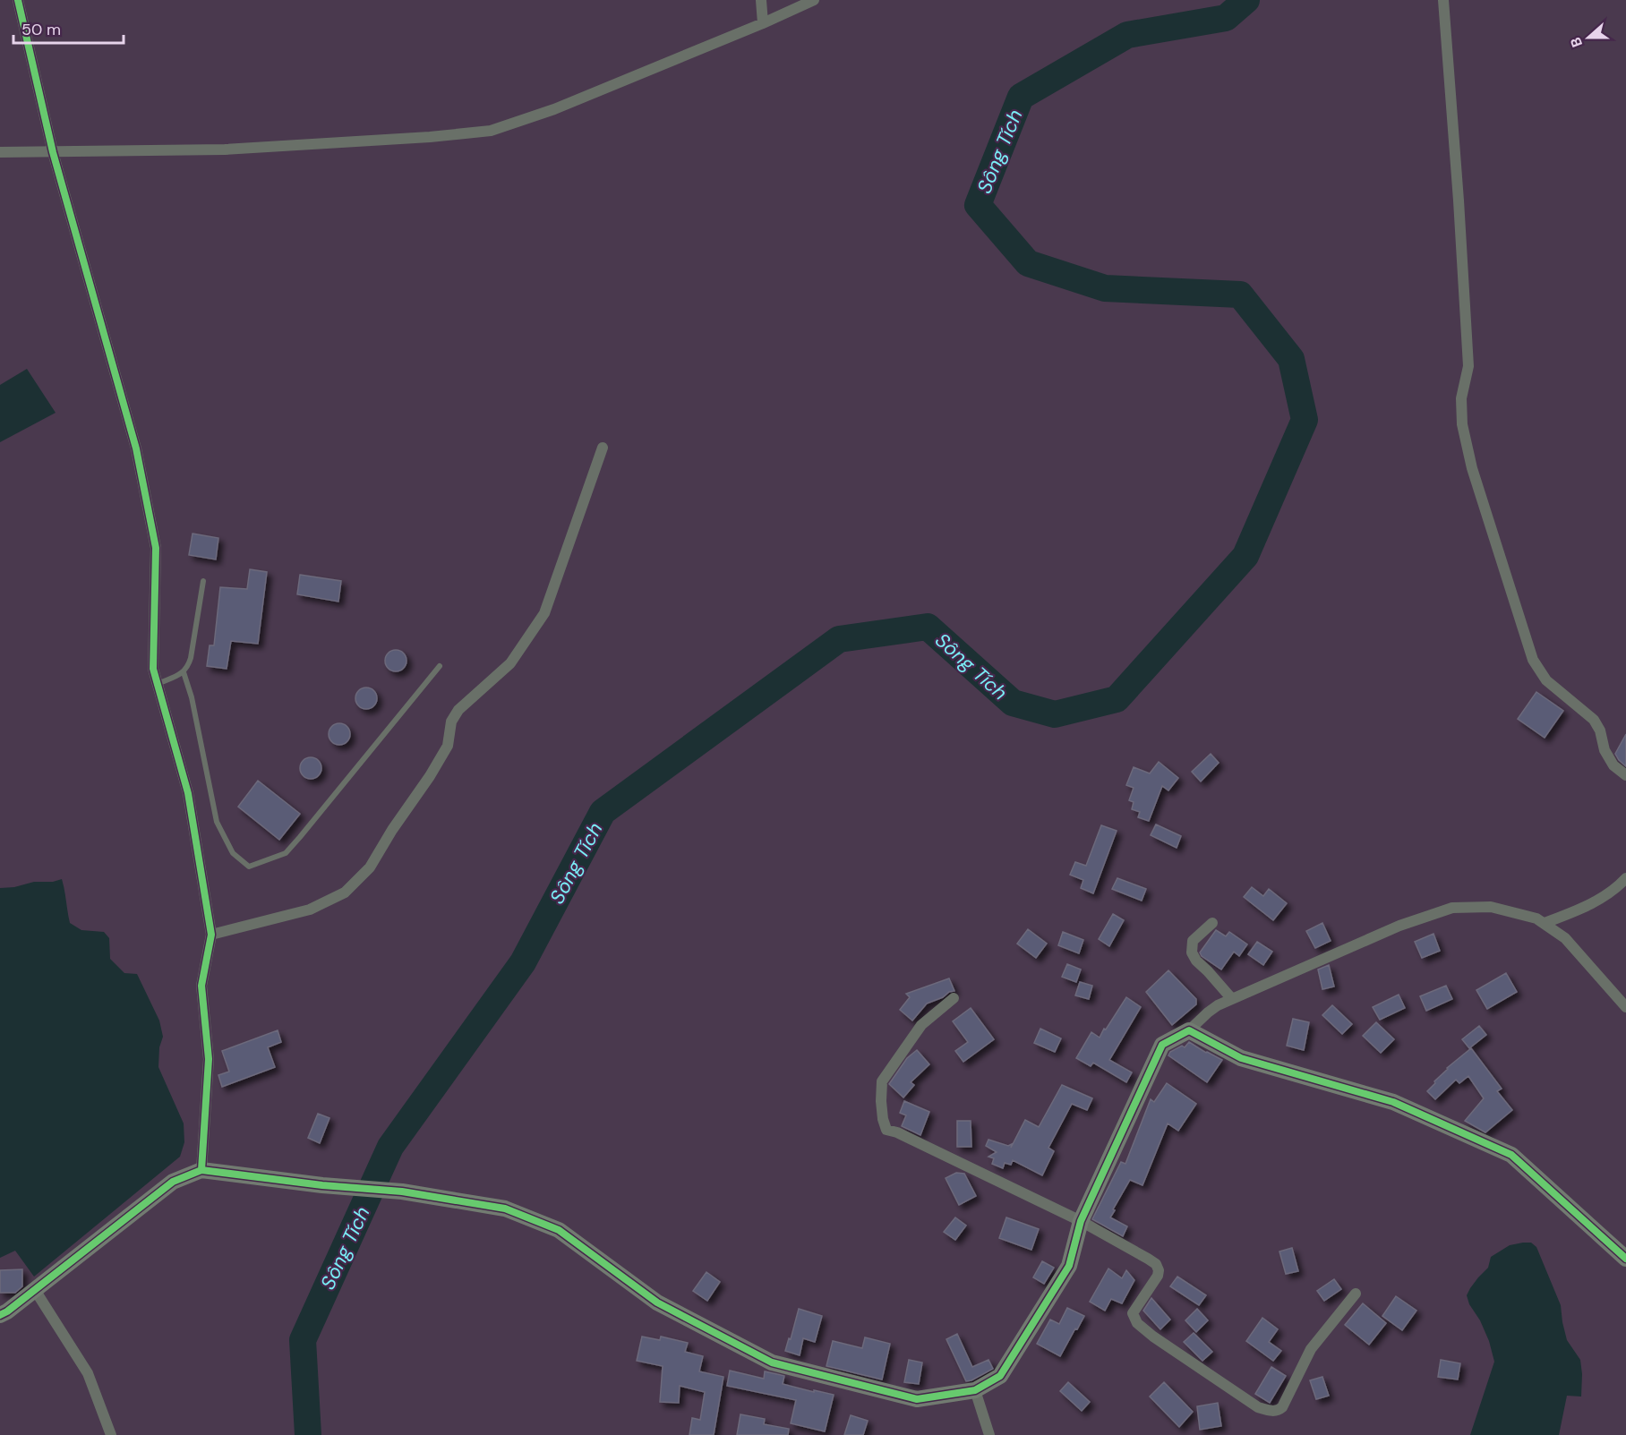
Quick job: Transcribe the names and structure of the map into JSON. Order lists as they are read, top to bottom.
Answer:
{
  "water": ["Sông Tích"],
  "scale_bar": "50 m",
  "north": "left"
}
